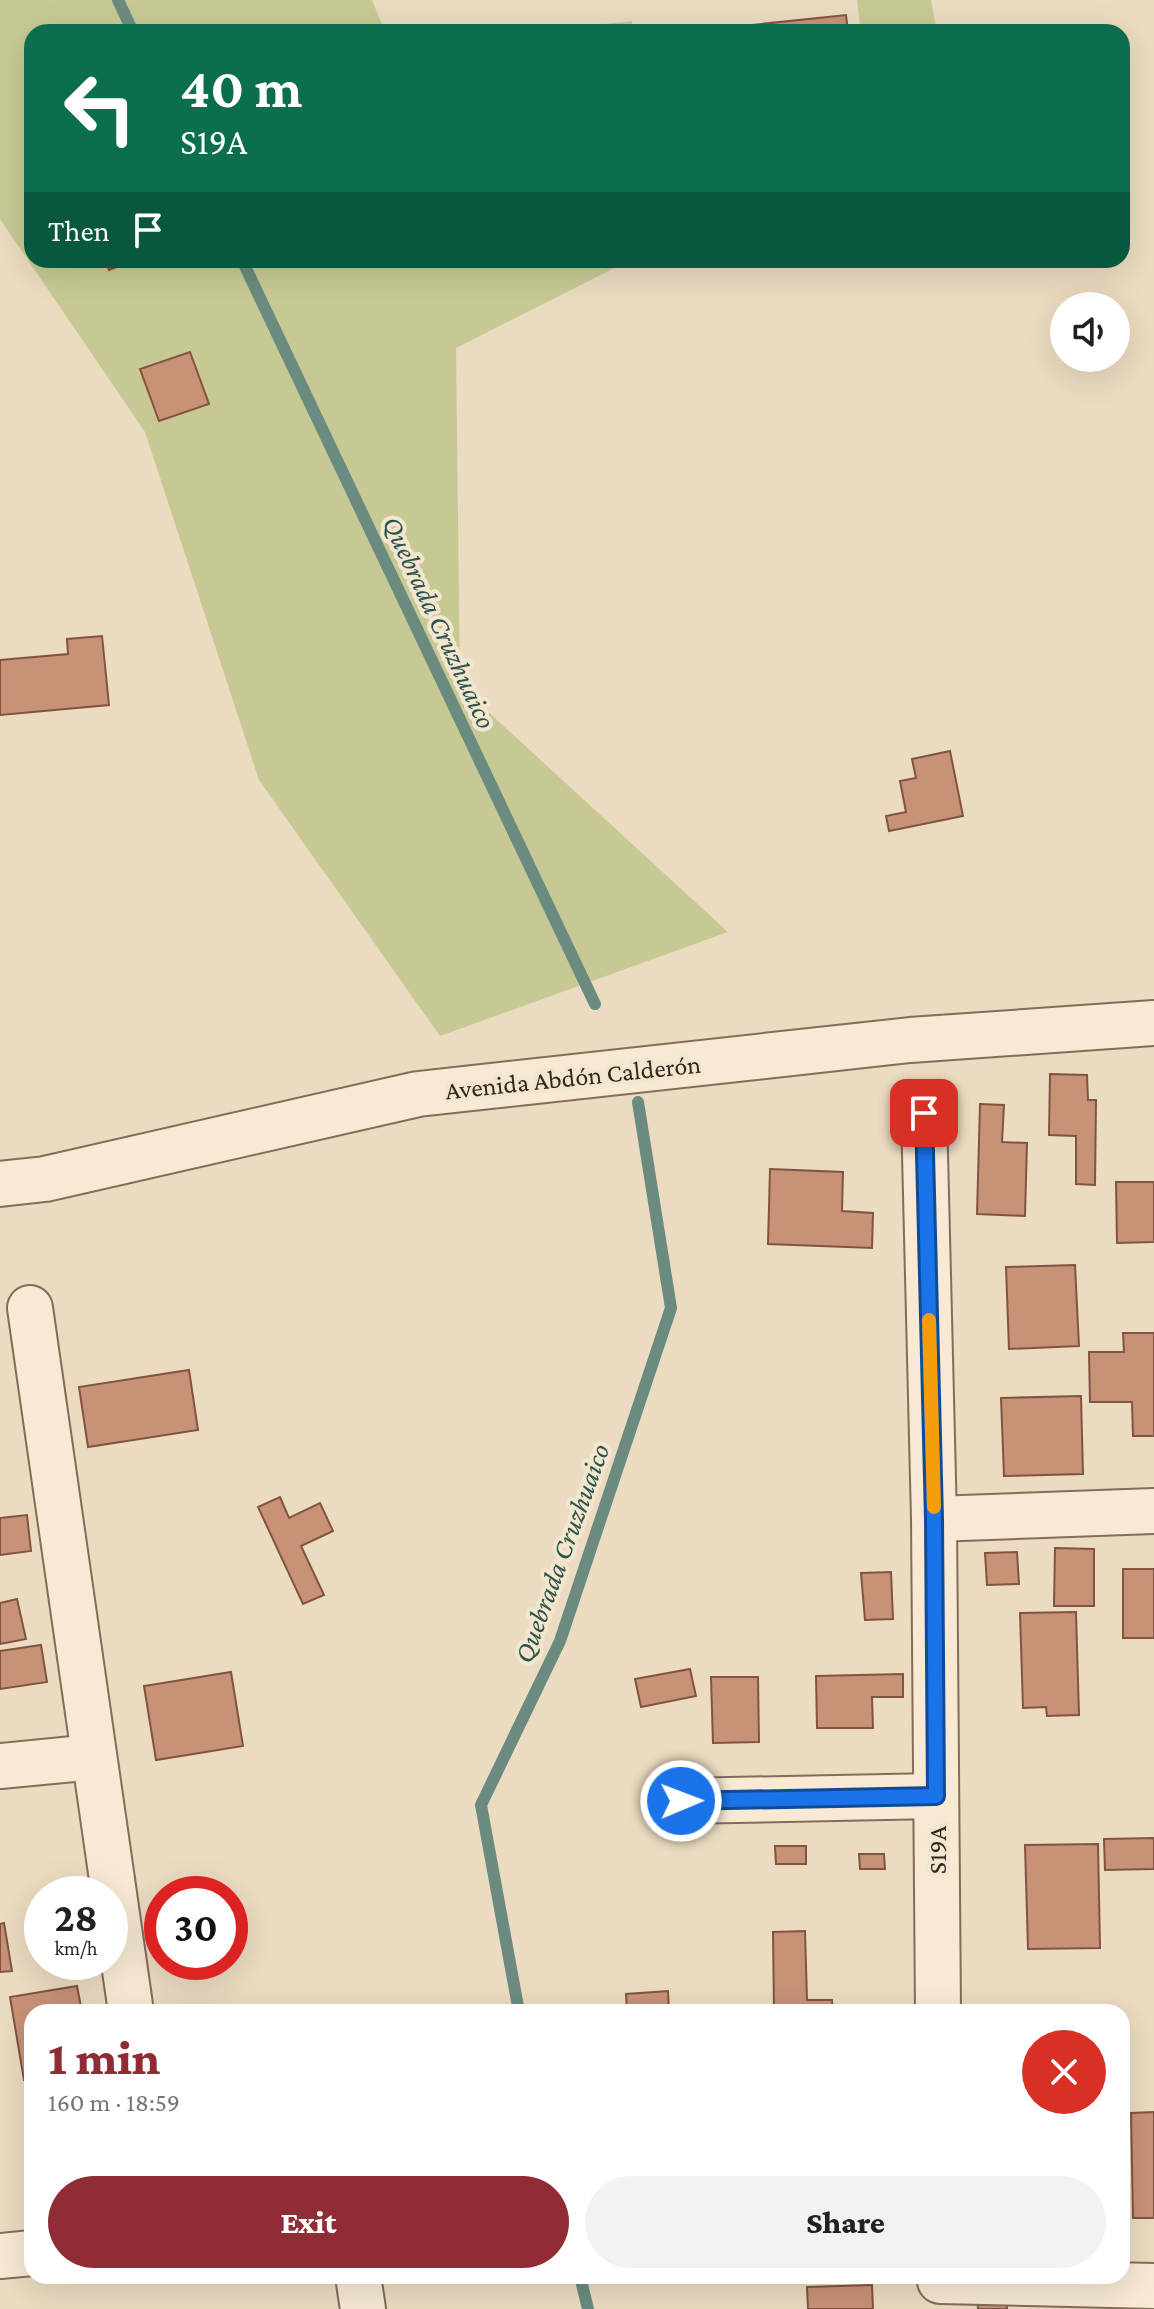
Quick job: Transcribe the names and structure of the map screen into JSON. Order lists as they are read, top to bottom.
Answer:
{
  "streets": {
    "street": ["Avenida Abdón Calderón", "S19A"]
  },
  "water": ["Quebrada Cruzhuaico"],
  "page": {
    "turn": ["40 m", "S19A"],
    "then": "Then",
    "speed": "28 km/h",
    "limit": "30",
    "heading": ["1 min", "160 m · 18:59"],
    "buttons": ["Exit", "Share"]
  }
}
